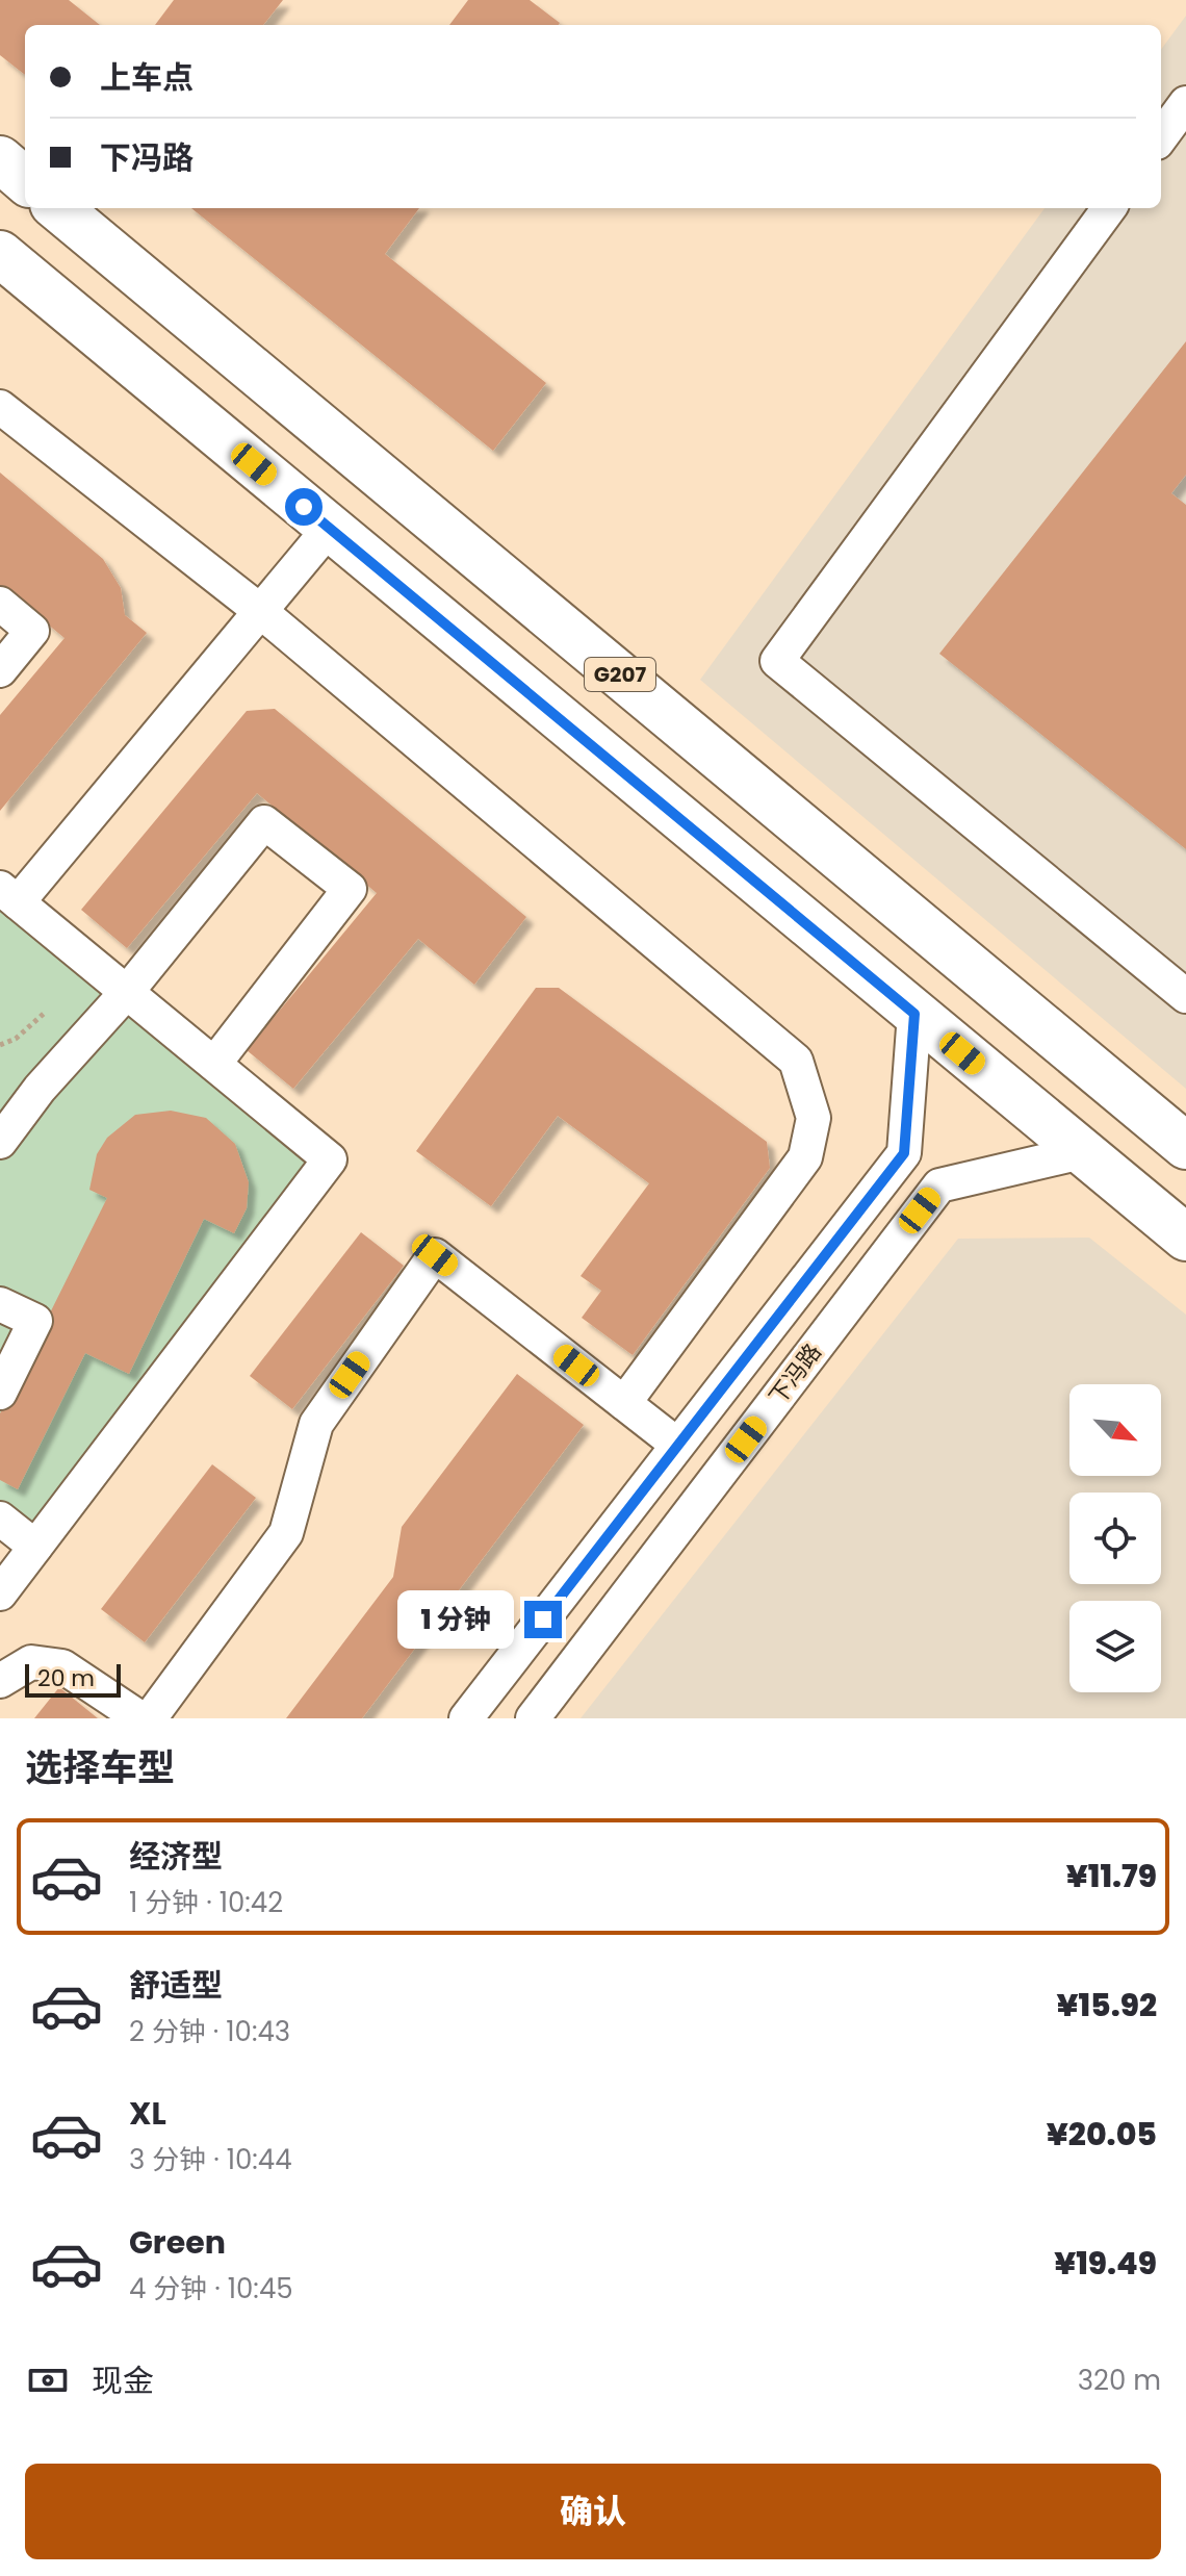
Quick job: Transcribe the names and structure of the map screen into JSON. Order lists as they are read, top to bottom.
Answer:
{
  "streets": {
    "highway": ["G207"],
    "street": ["下冯路"]
  },
  "scale_bar": "20 m",
  "north": "bottom right",
  "page": {
    "banner": ["上车点", "下冯路"],
    "bubble": "1 分钟",
    "scale": "20 m",
    "heading": "选择车型",
    "list": [
      {
        "name": "经济型",
        "note": "1 分钟 · 10:42",
        "value": "¥11.79"
      },
      {
        "name": "舒适型",
        "note": "2 分钟 · 10:43",
        "value": "¥15.92"
      },
      {
        "name": "XL",
        "note": "3 分钟 · 10:44",
        "value": "¥20.05"
      },
      {
        "name": "Green",
        "note": "4 分钟 · 10:45",
        "value": "¥19.49"
      }
    ],
    "pay": ["现金", "320 m"],
    "buttons": "确认"
  }
}
